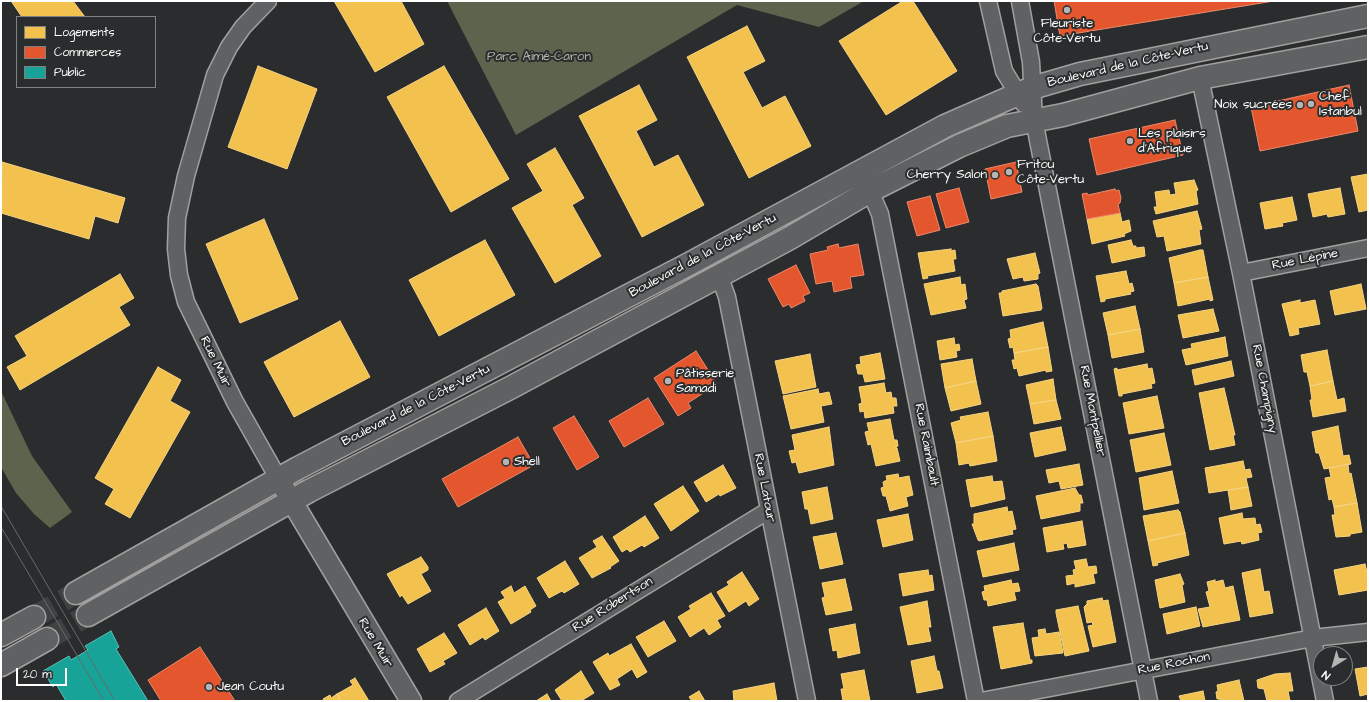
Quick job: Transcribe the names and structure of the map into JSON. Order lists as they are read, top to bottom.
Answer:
{
  "streets": {
    "main road": ["Boulevard de la Côte-Vertu"],
    "street": [
      "Rue Lépine",
      "Rue Muir",
      "Rue Champigny",
      "Rue Montpellier",
      "Rue Raimbault",
      "Rue Latour",
      "Rue Robertson",
      "Rue Rochon"
    ]
  },
  "crossings": [
    ["Boulevard de la Côte-Vertu", "Rue Muir"],
    ["Boulevard de la Côte-Vertu", "Rue Champigny"],
    ["Boulevard de la Côte-Vertu", "Rue Montpellier"],
    ["Boulevard de la Côte-Vertu", "Rue Raimbault"],
    ["Boulevard de la Côte-Vertu", "Rue Latour"],
    ["Rue Lépine", "Rue Champigny"],
    ["Rue Champigny", "Rue Rochon"],
    ["Rue Montpellier", "Rue Rochon"],
    ["Rue Latour", "Rue Robertson"]
  ],
  "parks": ["Parc Aimé-Caron"],
  "places": [
    "Fleuriste Côte-Vertu",
    "Chef Istanbul",
    "Noix sucrées",
    "Les plaisirs d'Afrique",
    "Fritou Côte-Vertu",
    "Cherry Salon",
    "Pâtisserie Samadi",
    "Shell",
    "Jean Coutu"
  ],
  "legend": ["Logements", "Commerces", "Public"],
  "scale_bar": "20 m",
  "north": "bottom left"
}
